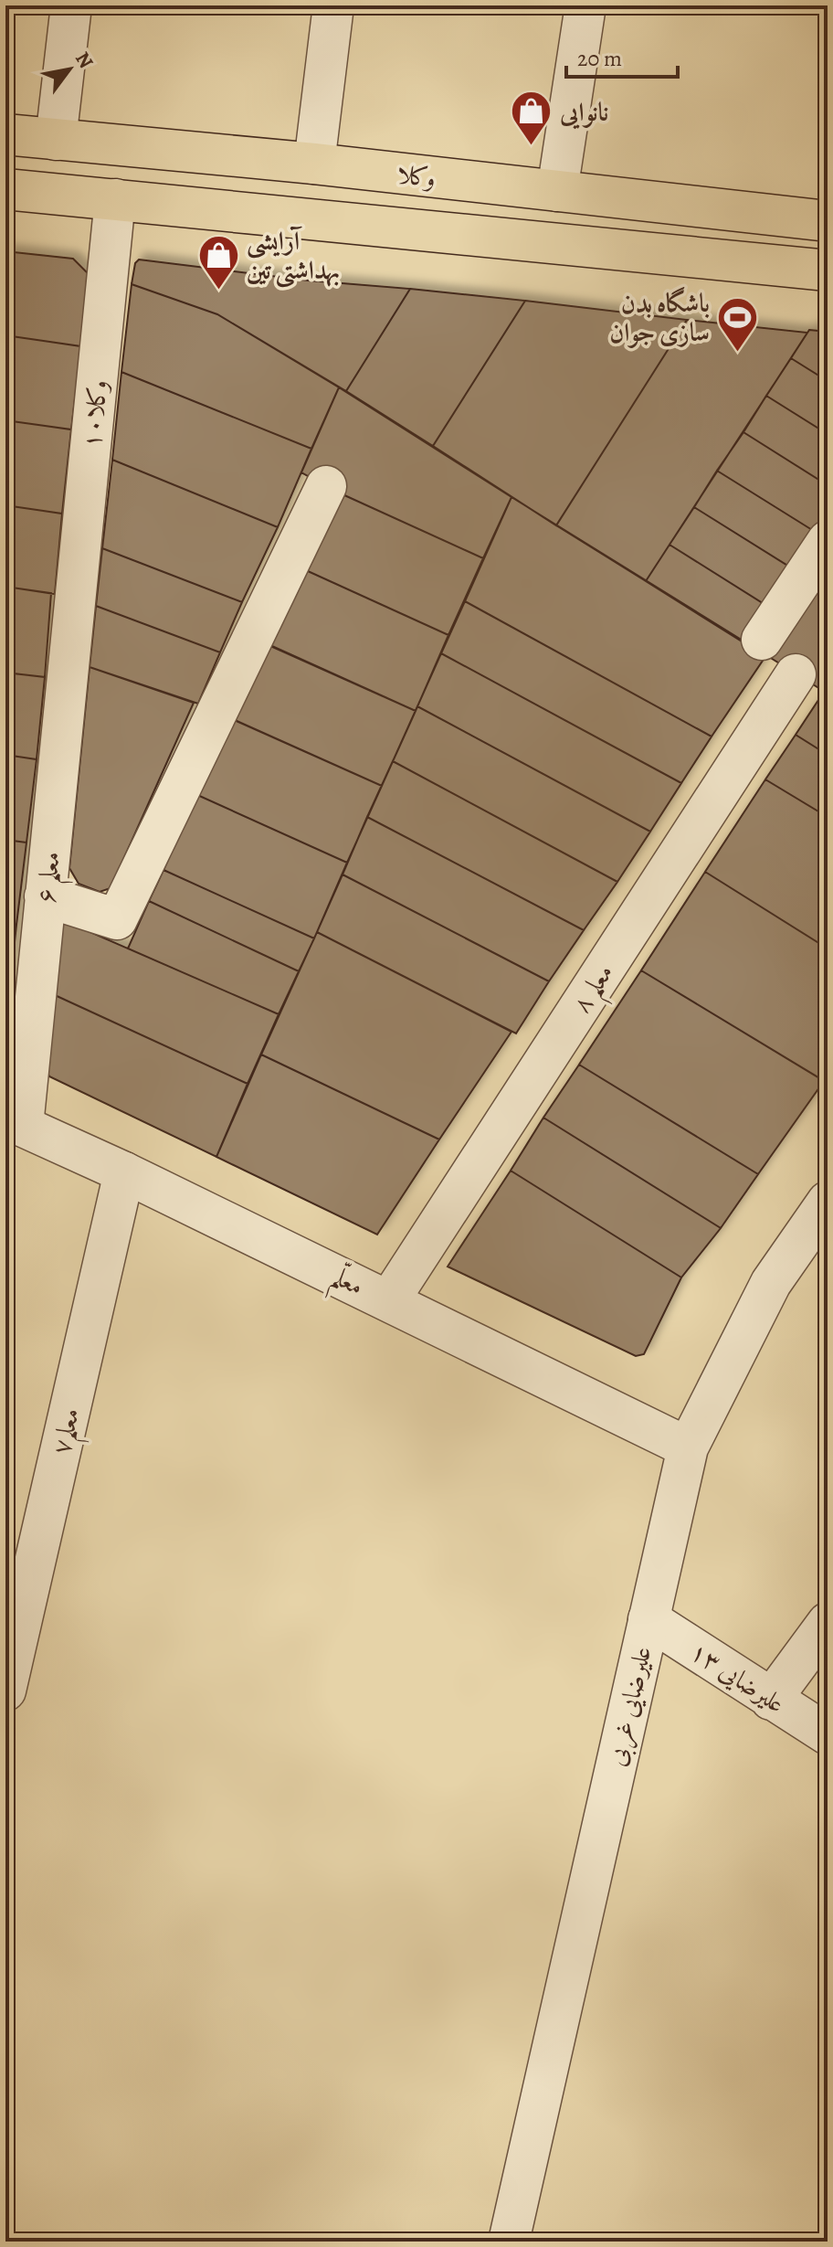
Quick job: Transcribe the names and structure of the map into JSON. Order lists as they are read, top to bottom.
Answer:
{
  "streets": {
    "main road": ["وکلا"],
    "street": [
      "وکلا۱۰",
      "۶ معلم",
      "۸ معلم",
      "معلّم",
      "معلم۷",
      "۱۳ علیرضایی",
      "علیرضایی غربی"
    ]
  },
  "crossings": [
    ["وکلا", "وکلا۱۰"],
    ["وکلا۱۰", "۶ معلم"],
    ["۶ معلم", "معلّم"],
    ["۸ معلم", "معلّم"],
    ["معلّم", "معلم۷"],
    ["معلّم", "علیرضایی غربی"],
    ["۱۳ علیرضایی", "علیرضایی غربی"]
  ],
  "places": {
    "shop": ["نانوایی", "آرایشی بهداشتی تین"],
    "sports": ["باشگاه بدن سازی جوان"]
  },
  "scale_bar": "20 m",
  "north": "top right"
}
